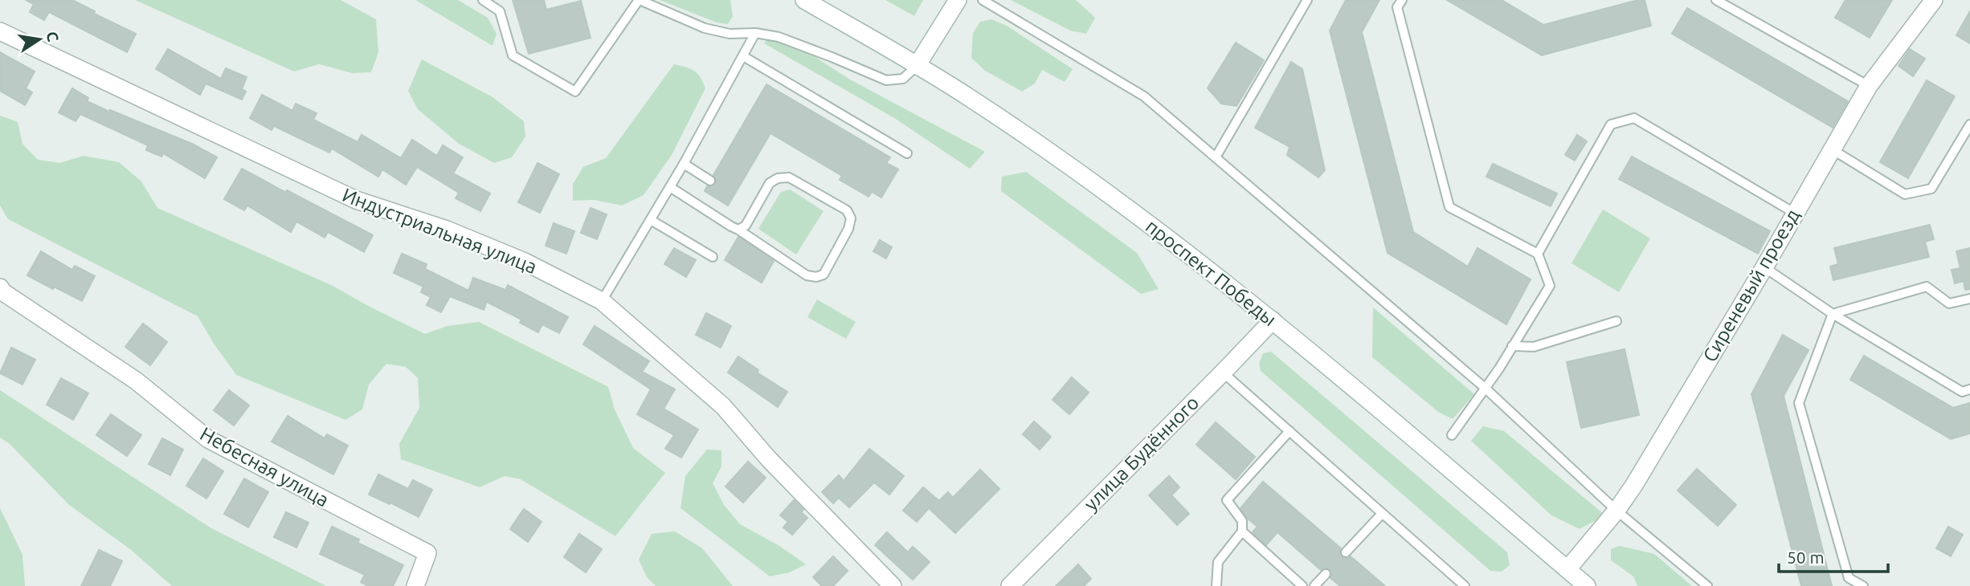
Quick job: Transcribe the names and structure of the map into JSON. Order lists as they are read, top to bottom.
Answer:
{
  "streets": {
    "street": [
      "Индустриальная улица",
      "проспект Победы",
      "Сиреневый проезд",
      "улица Будённого",
      "Небесная улица"
    ]
  },
  "crossings": [
    ["проспект Победы", "Сиреневый проезд"],
    ["проспект Победы", "улица Будённого"]
  ],
  "scale_bar": "50 m",
  "north": "right"
}
